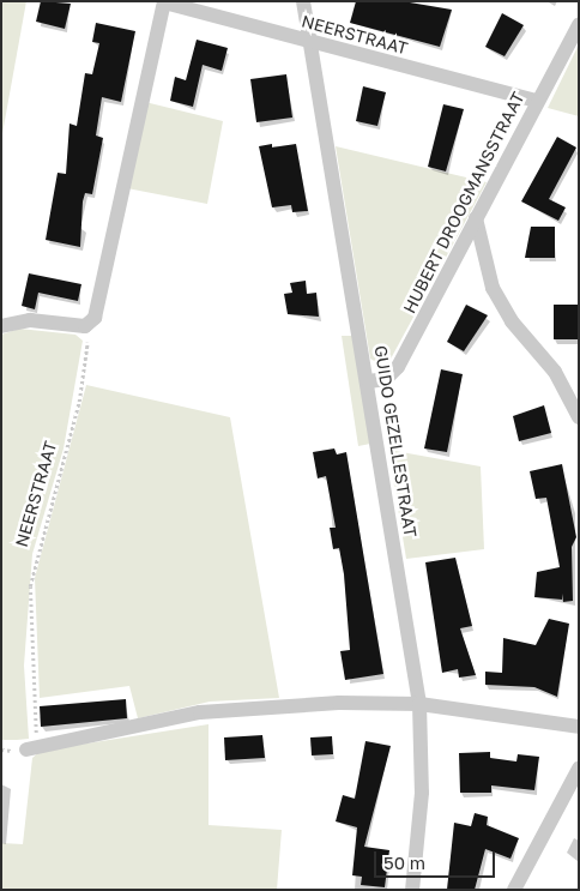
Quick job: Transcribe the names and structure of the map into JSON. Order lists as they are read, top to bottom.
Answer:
{
  "streets": {
    "street": ["NEERSTRAAT", "HUBERT DROOGMANSSTRAAT", "GUIDO GEZELLESTRAAT"]
  },
  "crossings": [
    ["NEERSTRAAT", "HUBERT DROOGMANSSTRAAT"],
    ["NEERSTRAAT", "GUIDO GEZELLESTRAAT"],
    ["HUBERT DROOGMANSSTRAAT", "GUIDO GEZELLESTRAAT"]
  ],
  "scale_bar": "50 m"
}
